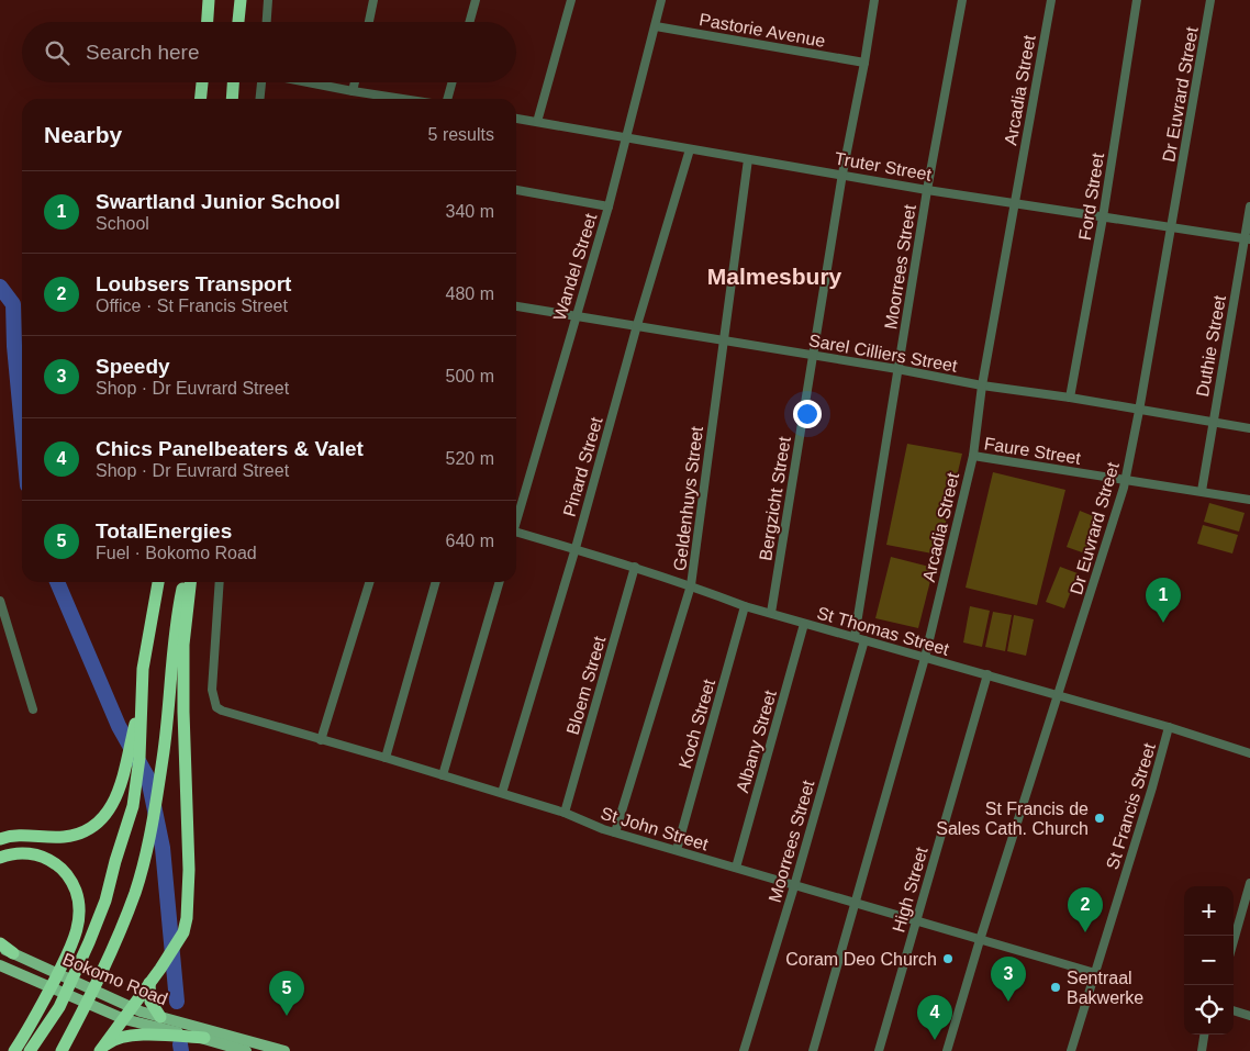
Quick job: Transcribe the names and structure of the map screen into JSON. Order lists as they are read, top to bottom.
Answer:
{
  "streets": {
    "main road": ["Bokomo Road"],
    "street": [
      "Pastorie Avenue",
      "Arcadia Street",
      "Dr Euvrard Street",
      "Truter Street",
      "Ford Street",
      "Wandel Street",
      "Moorrees Street",
      "Duthie Street",
      "Sarel Cilliers Street",
      "Faure Street",
      "Pinard Street",
      "Geldenhuys Street",
      "Bergzicht Street",
      "St Thomas Street",
      "Bloem Street",
      "Koch Street",
      "Albany Street",
      "St Francis Street",
      "St John Street",
      "High Street"
    ]
  },
  "crossings": [
    ["Pastorie Avenue", "Wandel Street"],
    ["Pastorie Avenue", "Bergzicht Street"],
    ["Arcadia Street", "Truter Street"],
    ["Arcadia Street", "Sarel Cilliers Street"],
    ["Arcadia Street", "Faure Street"],
    ["Arcadia Street", "St Thomas Street"],
    ["Arcadia Street", "St John Street"],
    ["Dr Euvrard Street", "Truter Street"],
    ["Dr Euvrard Street", "Sarel Cilliers Street"],
    ["Dr Euvrard Street", "Faure Street"],
    ["Dr Euvrard Street", "St Thomas Street"],
    ["Dr Euvrard Street", "St John Street"],
    ["Truter Street", "Ford Street"],
    ["Truter Street", "Wandel Street"],
    ["Truter Street", "Moorrees Street"],
    ["Truter Street", "Duthie Street"],
    ["Truter Street", "Pinard Street"],
    ["Truter Street", "Geldenhuys Street"],
    ["Truter Street", "Bergzicht Street"],
    ["Ford Street", "Sarel Cilliers Street"],
    ["Wandel Street", "Sarel Cilliers Street"],
    ["Moorrees Street", "Sarel Cilliers Street"],
    ["Moorrees Street", "St Thomas Street"],
    ["Moorrees Street", "St John Street"],
    ["Duthie Street", "Sarel Cilliers Street"],
    ["Duthie Street", "Faure Street"],
    ["Sarel Cilliers Street", "Pinard Street"],
    ["Sarel Cilliers Street", "Geldenhuys Street"],
    ["Sarel Cilliers Street", "Bergzicht Street"],
    ["Pinard Street", "St Thomas Street"],
    ["Pinard Street", "St John Street"],
    ["Geldenhuys Street", "St Thomas Street"],
    ["Geldenhuys Street", "St John Street"],
    ["Bergzicht Street", "St Thomas Street"],
    ["St Thomas Street", "Bloem Street"],
    ["St Thomas Street", "Koch Street"],
    ["St Thomas Street", "Albany Street"],
    ["St Thomas Street", "St Francis Street"],
    ["St Thomas Street", "High Street"],
    ["Bloem Street", "St John Street"],
    ["Koch Street", "St John Street"],
    ["Albany Street", "St John Street"],
    ["St Francis Street", "St John Street"],
    ["St John Street", "High Street"]
  ],
  "districts": ["Malmesbury"],
  "places": ["St Francis de Sales Cath. Church", "Coram Deo Church", "Sentraal Bakwerke"],
  "page": {
    "search": "Search here",
    "heading": ["Nearby", "5 results"],
    "list": [
      {
        "mark": "1",
        "name": "Swartland Junior School",
        "note": "School",
        "value": "340 m"
      },
      {
        "mark": "2",
        "name": "Loubsers Transport",
        "note": "Office · St Francis Street",
        "value": "480 m"
      },
      {
        "mark": "3",
        "name": "Speedy",
        "note": "Shop · Dr Euvrard Street",
        "value": "500 m"
      },
      {
        "mark": "4",
        "name": "Chics Panelbeaters & Valet",
        "note": "Shop · Dr Euvrard Street",
        "value": "520 m"
      },
      {
        "mark": "5",
        "name": "TotalEnergies",
        "note": "Fuel · Bokomo Road",
        "value": "640 m"
      }
    ],
    "pins": [
      "1",
      "2",
      "3",
      "5",
      "4"
    ],
    "map_buttons": ["+", "−"]
  }
}
